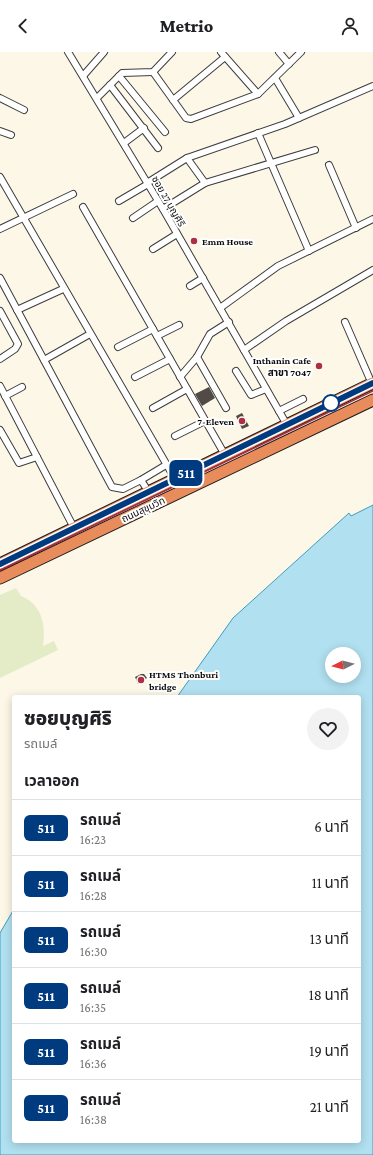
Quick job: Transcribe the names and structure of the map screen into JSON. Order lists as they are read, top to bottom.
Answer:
{
  "streets": {
    "highway": ["ถนนสุขุมวิท"],
    "street": ["ซอย 27 บุญศิริ"]
  },
  "crossings": [
    ["ซอย 27 บุญศิริ", "ถนนสุขุมวิท"]
  ],
  "places": [
    "Emm House",
    "Inthanin Cafe สาขา 7047",
    "7-Eleven",
    "HTMS Thonburi bridge"
  ],
  "lines": ["bus line 511"],
  "north": "left",
  "page": {
    "header": "Metrio",
    "on_map": "511",
    "heading": [
      ["ซอยบุญศิริ", "รถเมล์"],
      "เวลาออก"
    ],
    "list": [
      {
        "mark": "511",
        "name": "รถเมล์",
        "note": "16:23",
        "value": "6 นาที"
      },
      {
        "mark": "511",
        "name": "รถเมล์",
        "note": "16:28",
        "value": "11 นาที"
      },
      {
        "mark": "511",
        "name": "รถเมล์",
        "note": "16:30",
        "value": "13 นาที"
      },
      {
        "mark": "511",
        "name": "รถเมล์",
        "note": "16:35",
        "value": "18 นาที"
      },
      {
        "mark": "511",
        "name": "รถเมล์",
        "note": "16:36",
        "value": "19 นาที"
      },
      {
        "mark": "511",
        "name": "รถเมล์",
        "note": "16:38",
        "value": "21 นาที"
      }
    ]
  }
}
